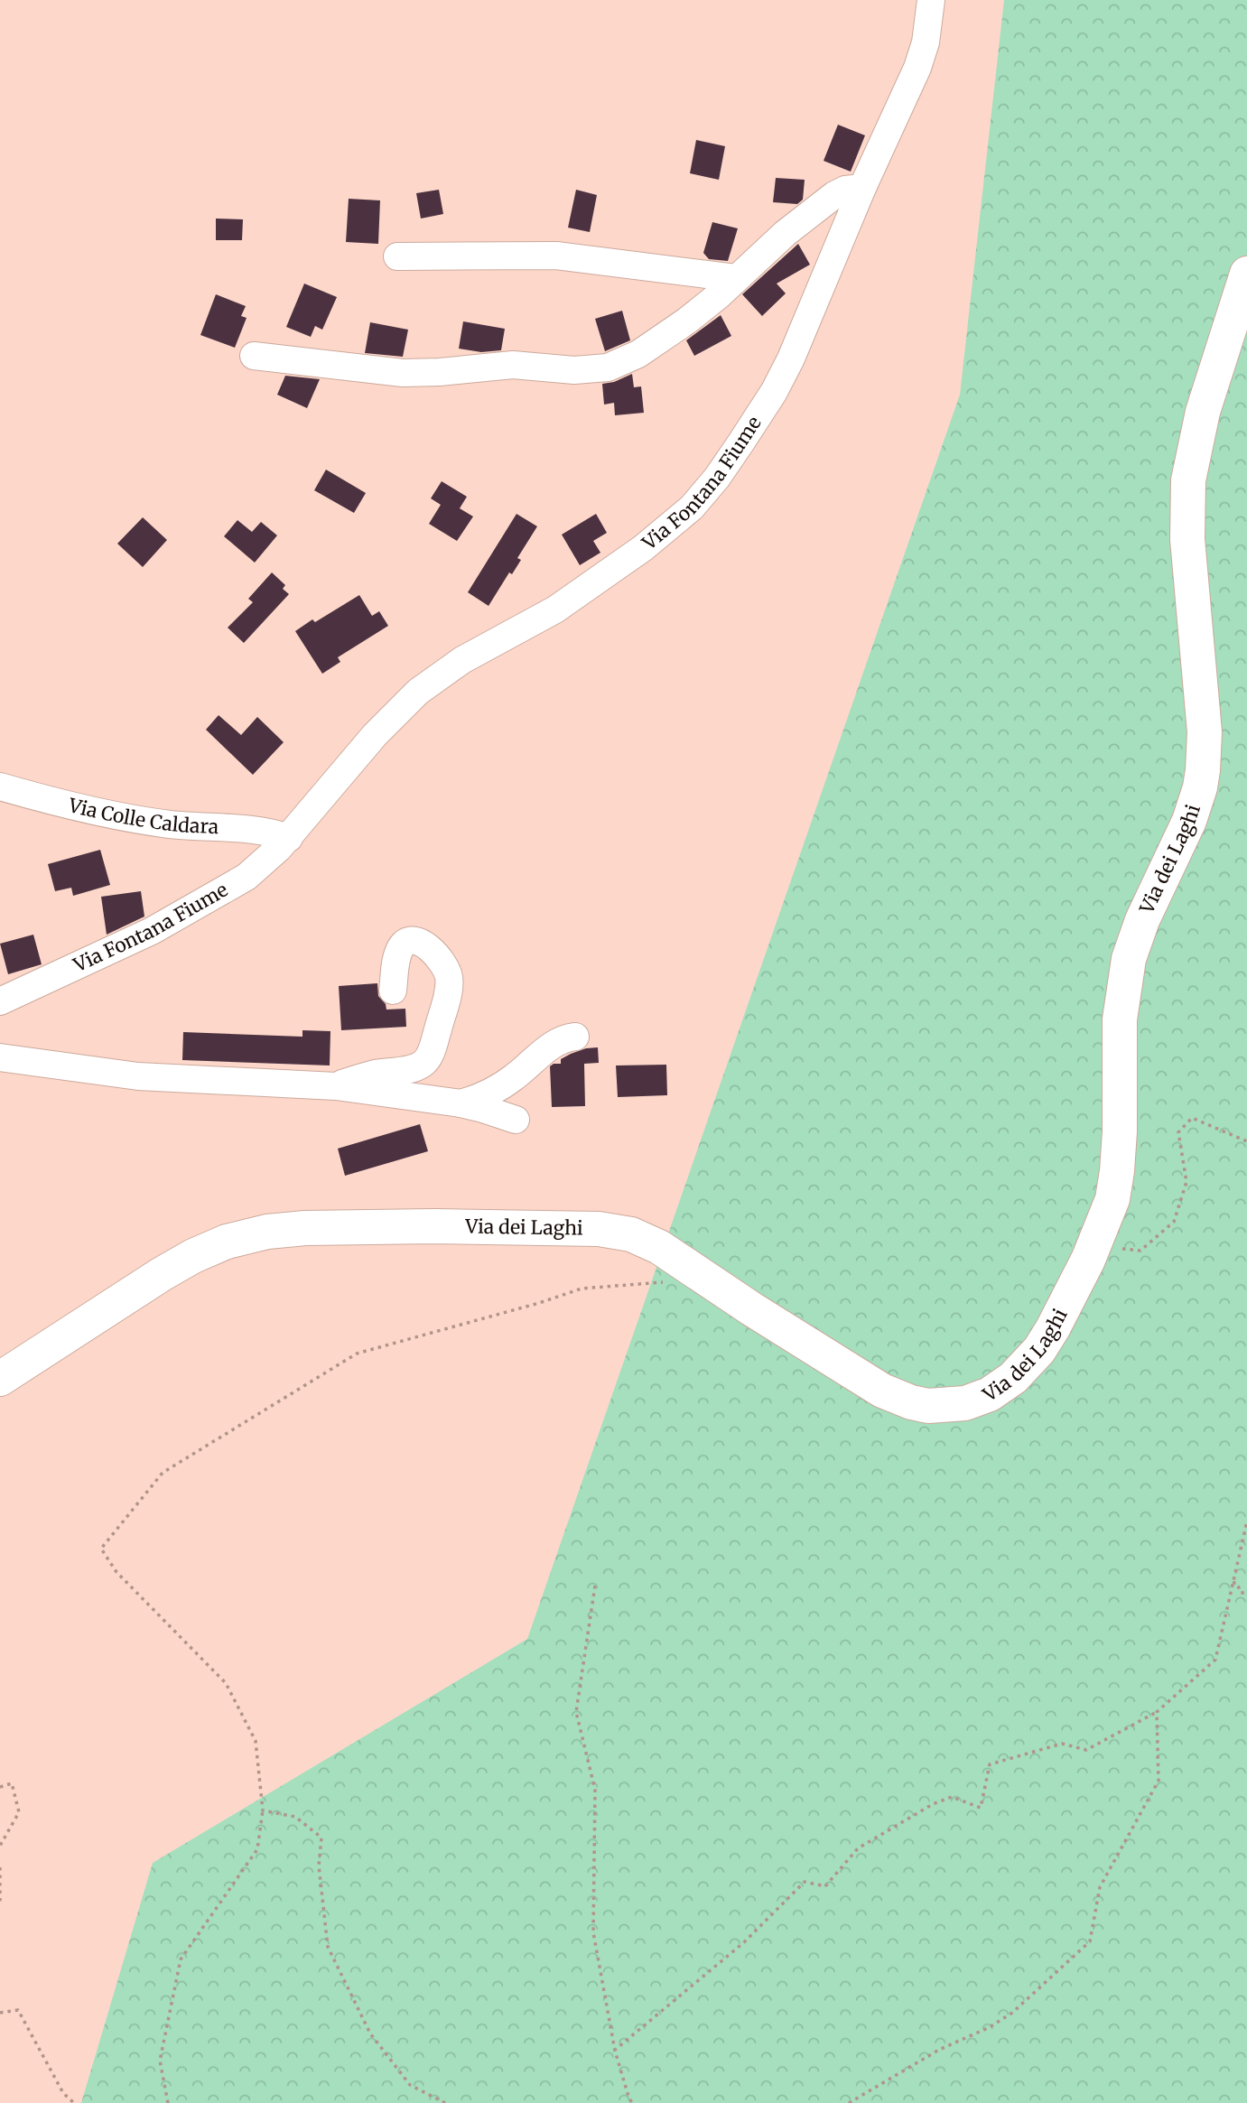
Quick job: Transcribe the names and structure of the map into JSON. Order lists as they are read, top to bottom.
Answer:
{
  "streets": {
    "main road": ["Via dei Laghi"],
    "street": ["Via Fontana Fiume", "Via Colle Caldara"]
  },
  "crossings": [
    ["Via Fontana Fiume", "Via Colle Caldara"]
  ]
}
